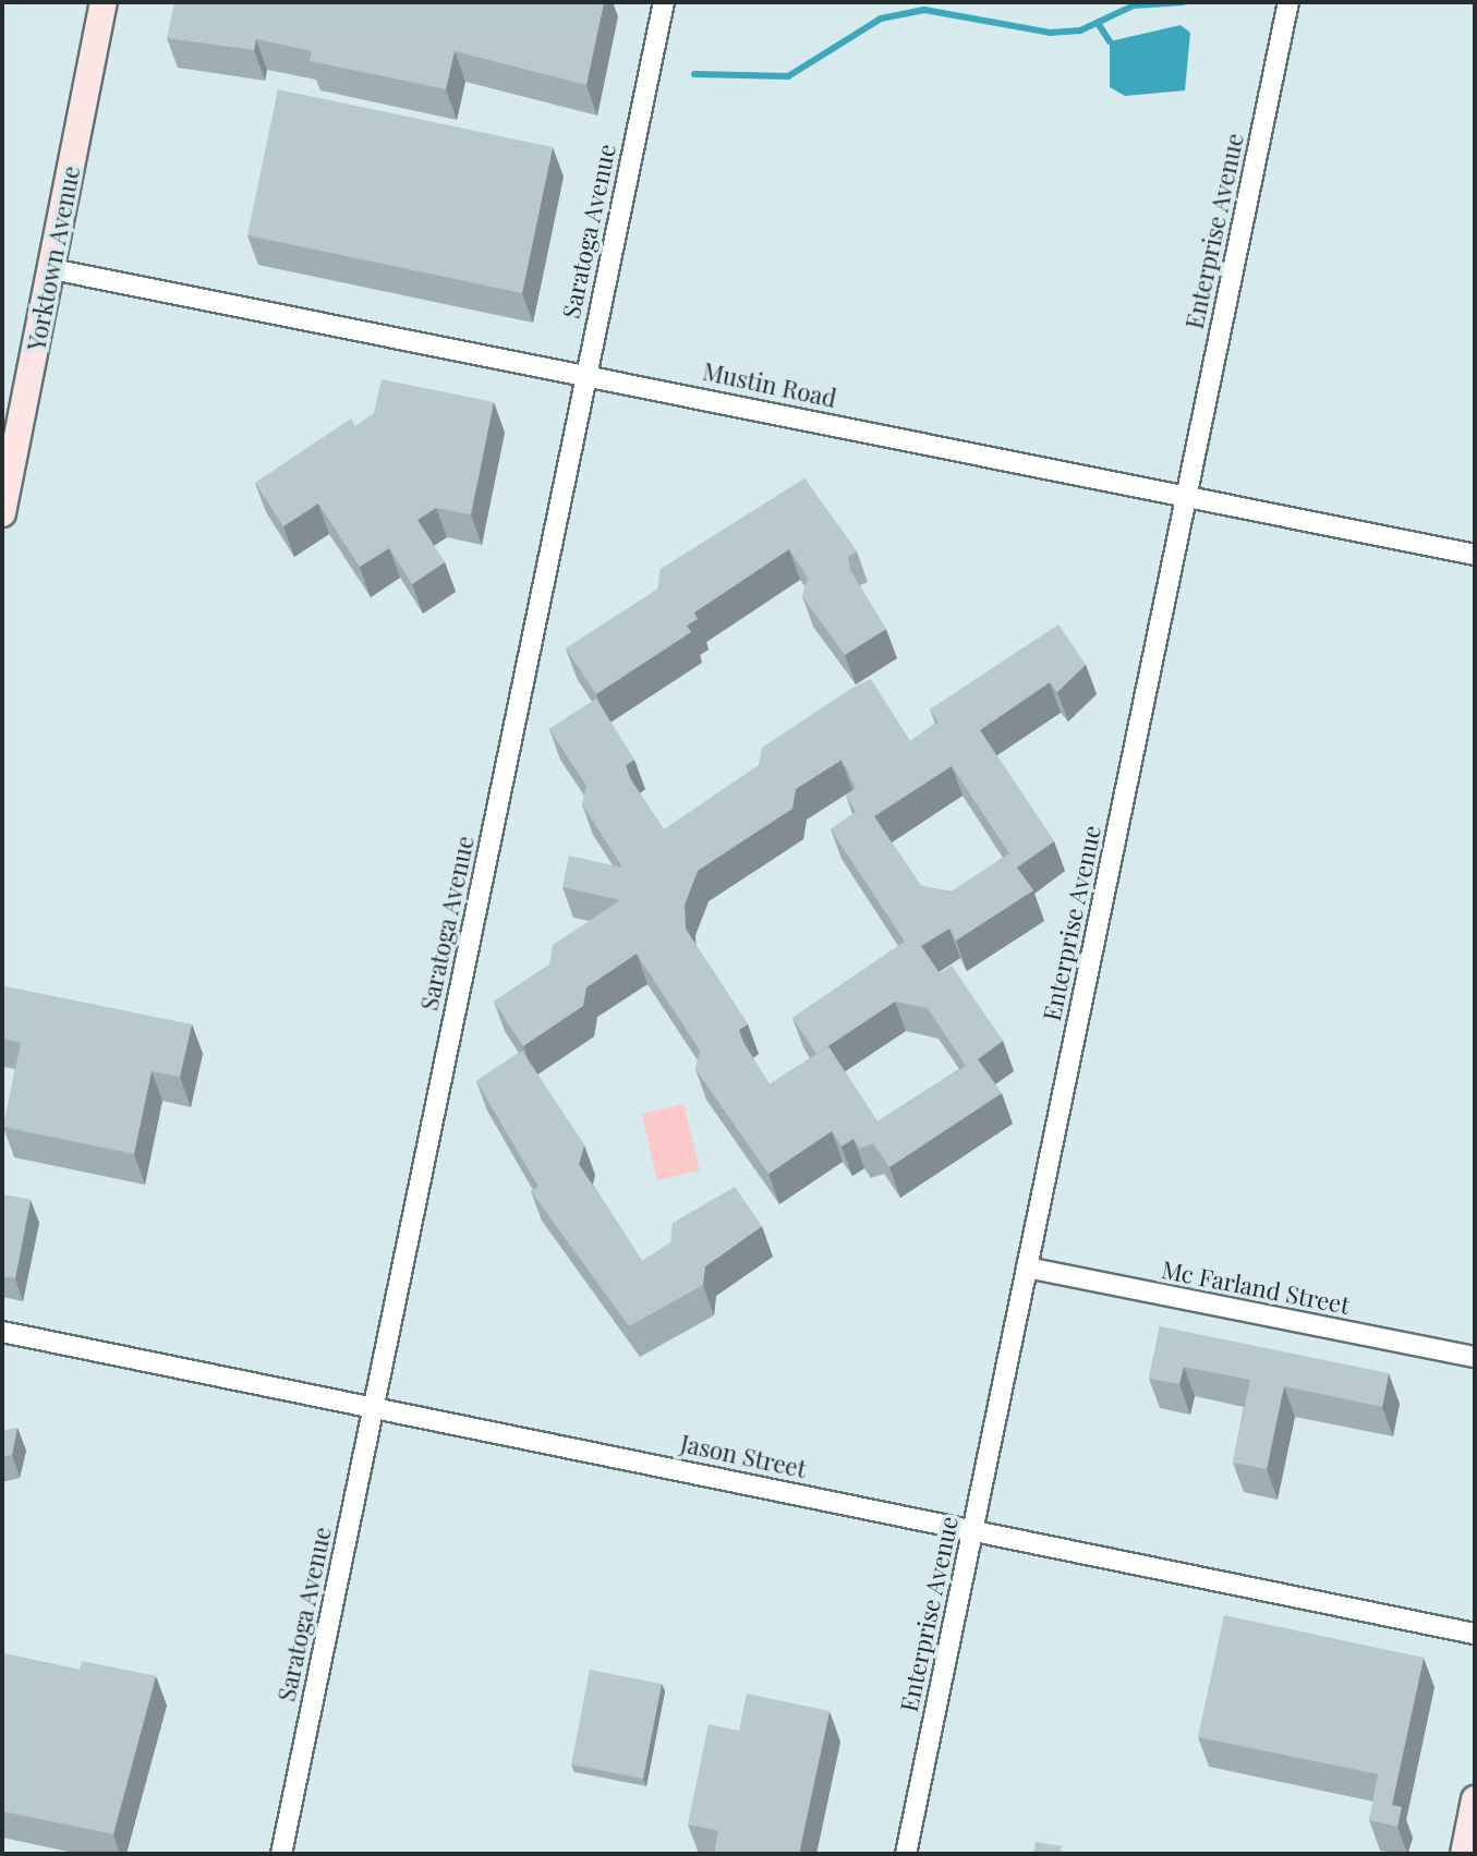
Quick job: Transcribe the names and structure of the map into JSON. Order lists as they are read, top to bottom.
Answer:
{
  "streets": {
    "main road": ["Yorktown Avenue"],
    "street": [
      "Saratoga Avenue",
      "Enterprise Avenue",
      "Mustin Road",
      "Mc Farland Street",
      "Jason Street"
    ]
  },
  "crossings": [
    ["Saratoga Avenue", "Mustin Road"],
    ["Saratoga Avenue", "Jason Street"],
    ["Enterprise Avenue", "Mustin Road"],
    ["Enterprise Avenue", "Mc Farland Street"],
    ["Enterprise Avenue", "Jason Street"],
    ["Yorktown Avenue", "Mustin Road"]
  ]
}
